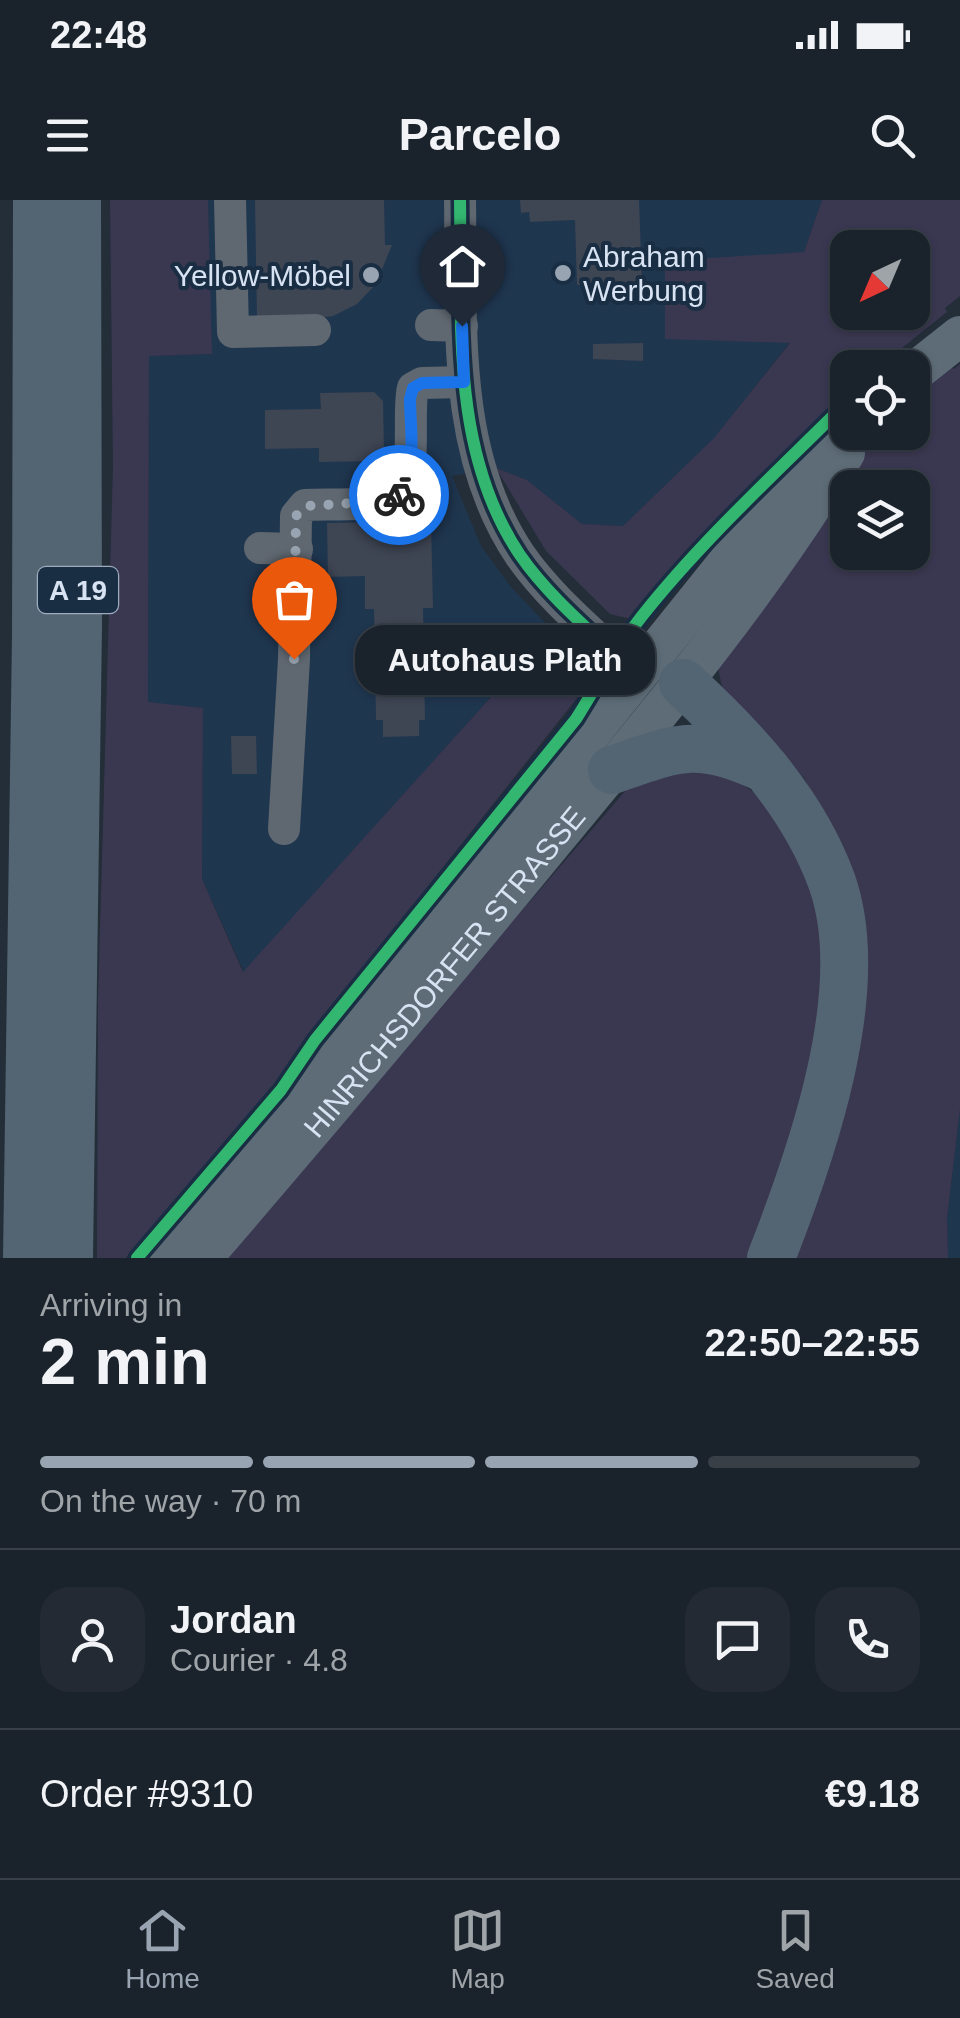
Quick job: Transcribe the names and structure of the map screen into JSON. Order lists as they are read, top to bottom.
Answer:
{
  "streets": {
    "highway": ["A 19"],
    "main road": ["HINRICHSDORFER STRASSE"]
  },
  "places": ["Abraham Werbung", "Yellow-Möbel", "Autohaus Plath"],
  "north": "bottom left",
  "page": {
    "status": "22:48",
    "header": "Parcelo",
    "bubble": "Autohaus Plath",
    "heading": ["2 min", "Arriving in", "22:50–22:55"],
    "panel": [
      "Jordan",
      "Courier · 4.8",
      "Order #9310",
      "€9.18"
    ],
    "bar": "On the way · 70 m",
    "tabs": ["Home", "Map", "Saved"]
  }
}
